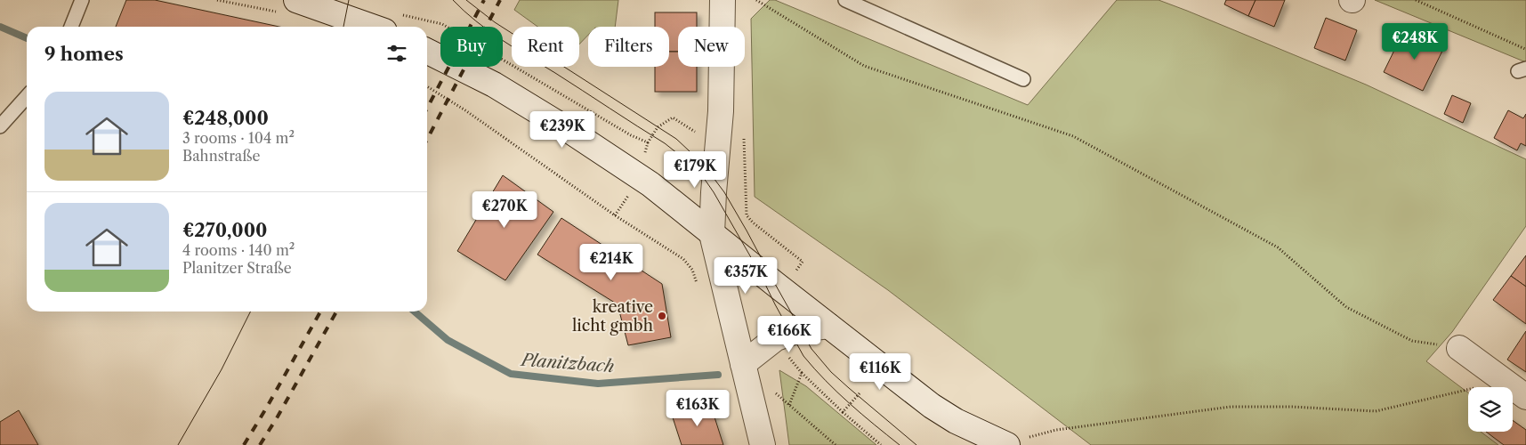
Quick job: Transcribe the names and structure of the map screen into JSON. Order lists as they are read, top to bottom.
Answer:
{
  "water": ["Planitzbach"],
  "places": ["kreative licht gmbh"],
  "page": {
    "price": [
      "€248K",
      "€239K",
      "€179K",
      "€270K",
      "€214K",
      "€357K",
      "€166K",
      "€116K",
      "€163K"
    ],
    "chip": [
      "Buy",
      "Rent",
      "Filters",
      "New"
    ],
    "heading": "9 homes",
    "list": [
      {
        "name": "€248,000",
        "note": "3 rooms · 104 m² · Bahnstraße"
      },
      {
        "name": "€270,000",
        "note": "4 rooms · 140 m² · Planitzer Straße"
      }
    ]
  }
}
